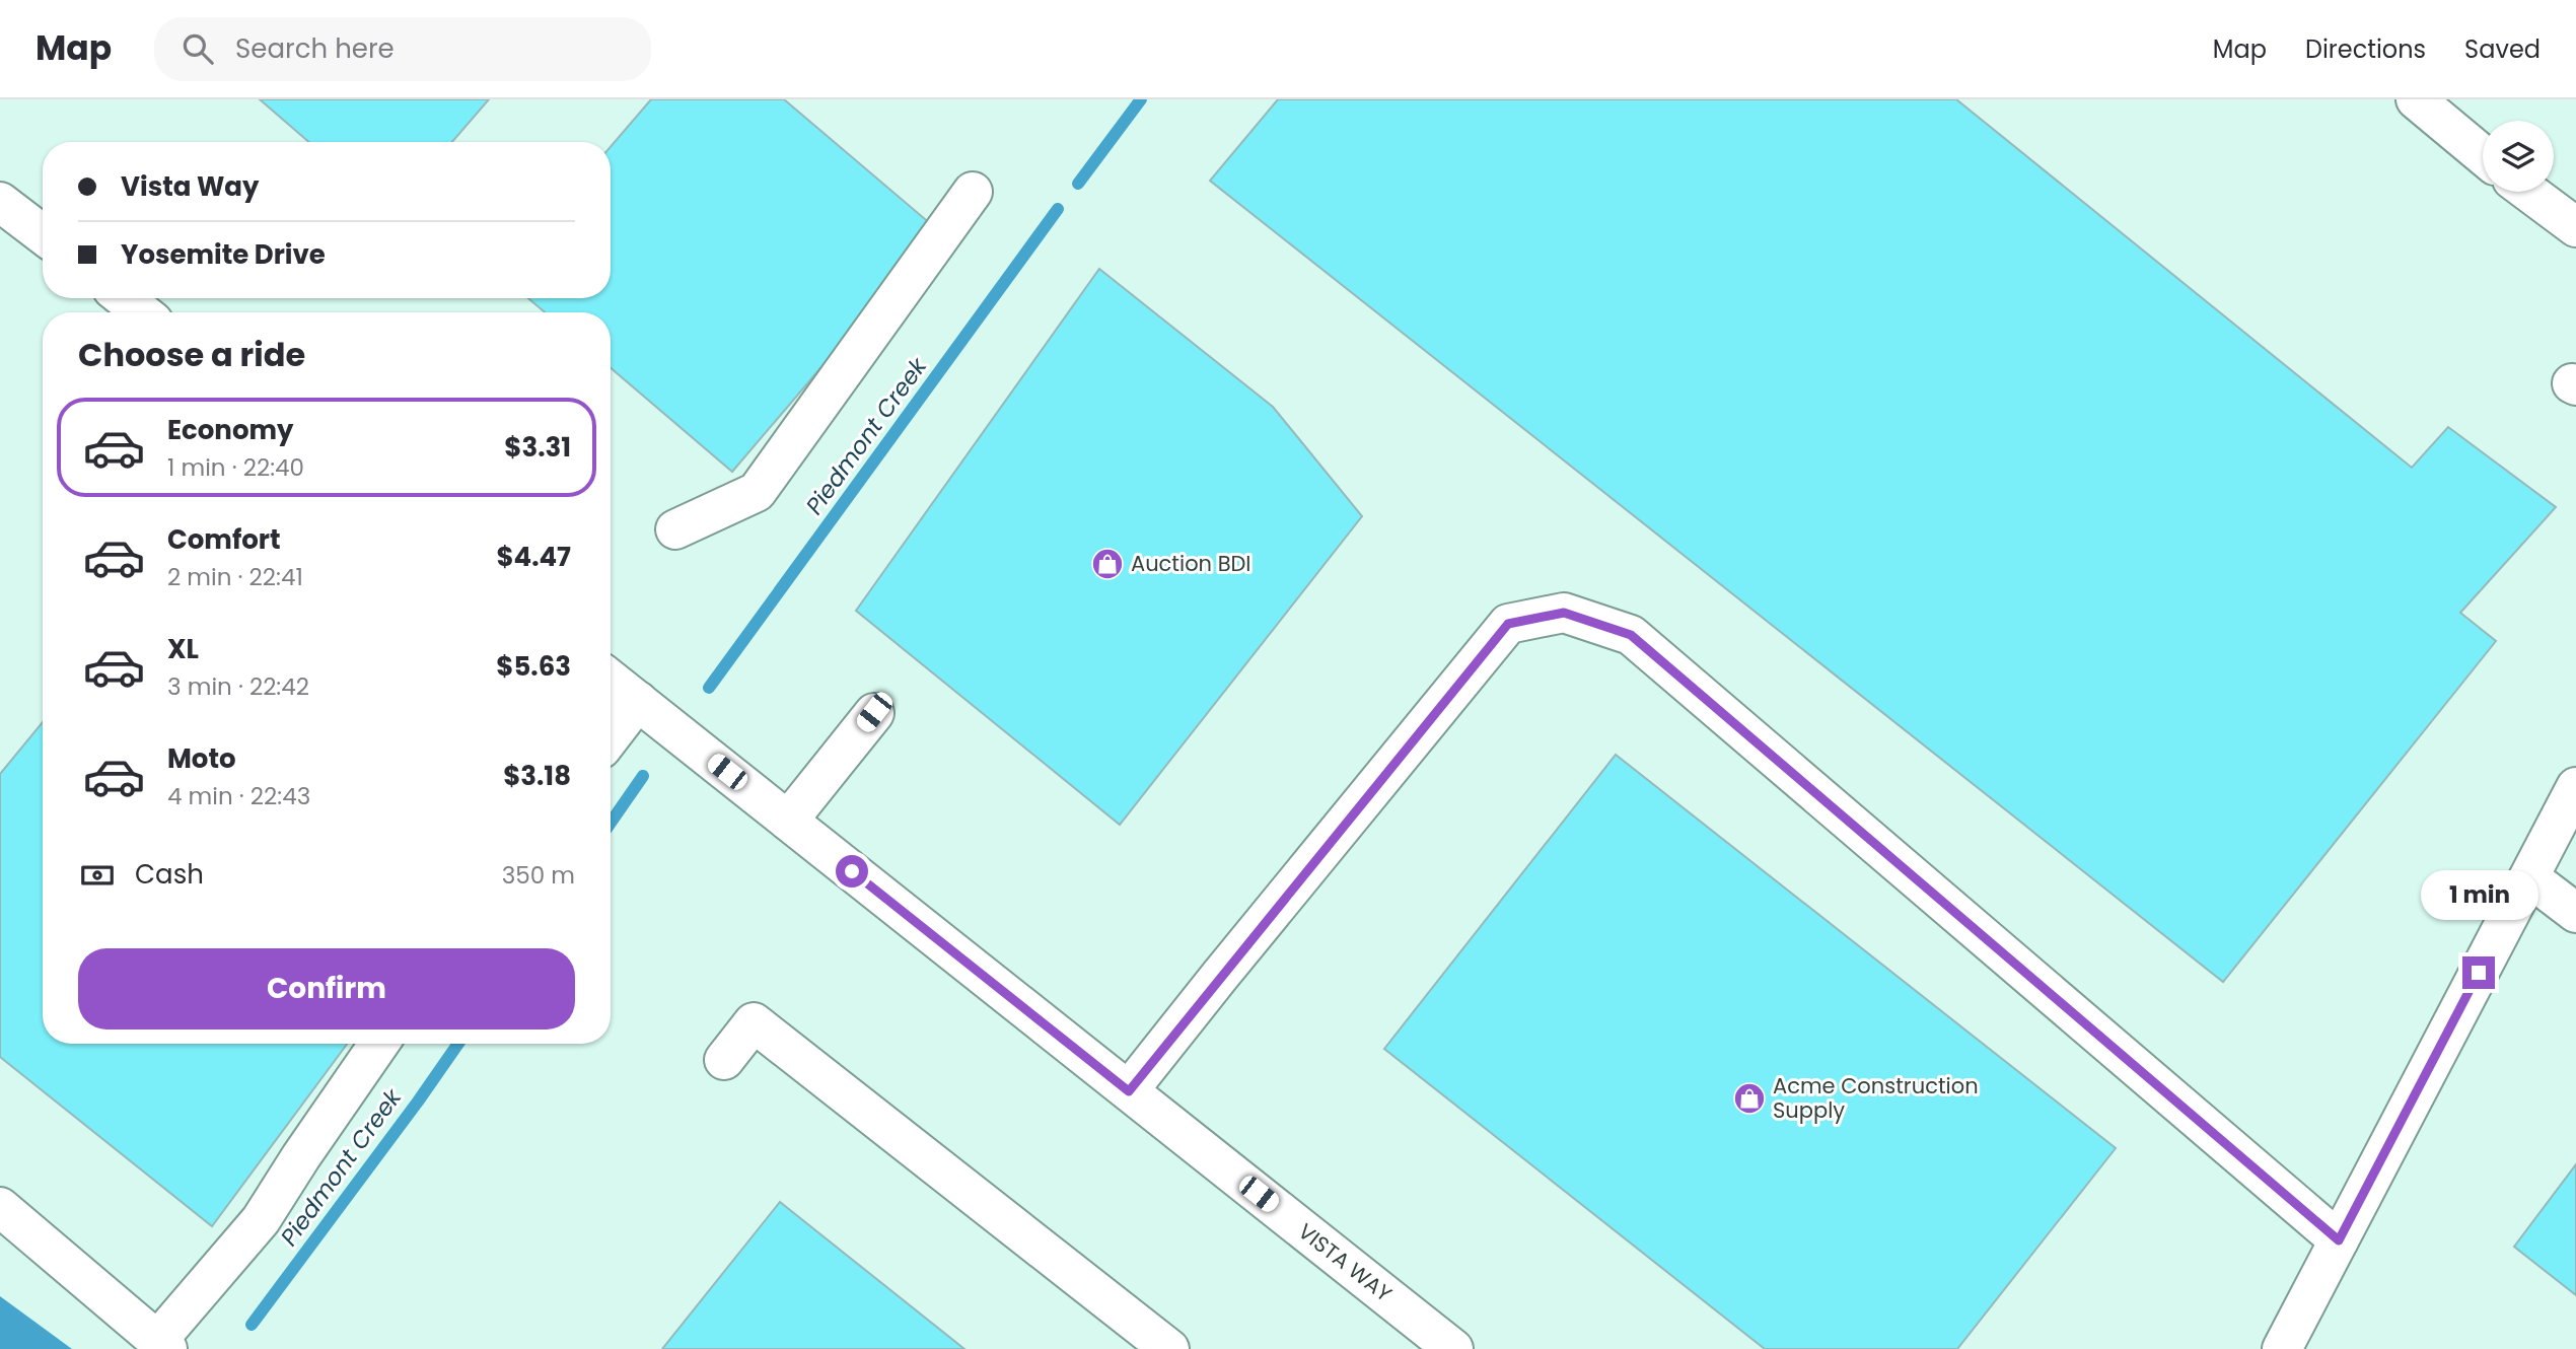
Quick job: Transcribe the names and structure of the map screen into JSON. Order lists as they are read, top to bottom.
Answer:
{
  "streets": {
    "street": ["VISTA WAY"]
  },
  "water": ["Piedmont Creek"],
  "places": {
    "shop": ["Auction BDI", "Acme Construction Supply"]
  },
  "page": {
    "header": "Map",
    "search": "Search here",
    "nav": ["Map", "Directions", "Saved"],
    "banner": ["Vista Way", "Yosemite Drive"],
    "heading": "Choose a ride",
    "list": [
      {
        "name": "Economy",
        "note": "1 min · 22:40",
        "value": "$3.31"
      },
      {
        "name": "Comfort",
        "note": "2 min · 22:41",
        "value": "$4.47"
      },
      {
        "name": "XL",
        "note": "3 min · 22:42",
        "value": "$5.63"
      },
      {
        "name": "Moto",
        "note": "4 min · 22:43",
        "value": "$3.18"
      }
    ],
    "pay": ["Cash", "350 m"],
    "bubble": "1 min",
    "buttons": "Confirm"
  }
}
